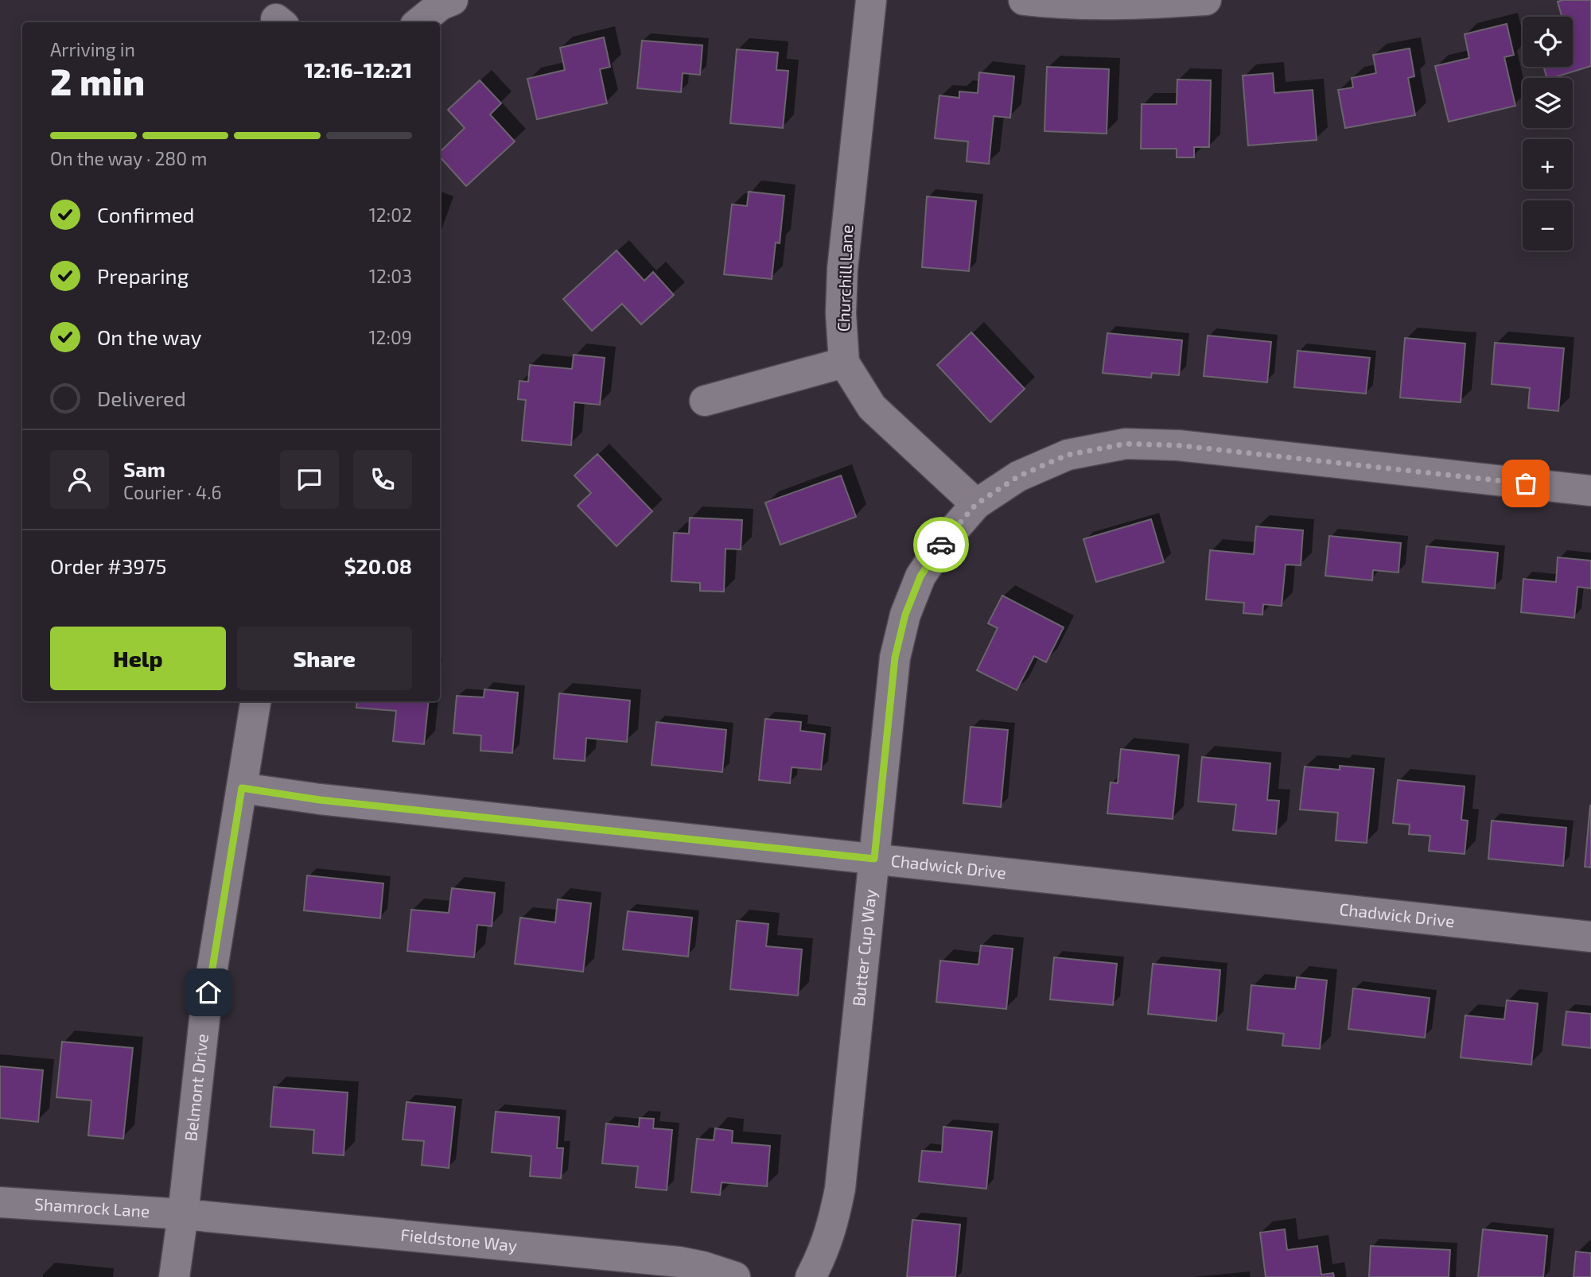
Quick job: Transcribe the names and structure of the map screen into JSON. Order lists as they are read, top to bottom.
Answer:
{
  "streets": {
    "street": [
      "Churchill Lane",
      "Chadwick Drive",
      "Butter Cup Way",
      "Belmont Drive",
      "Shamrock Lane",
      "Fieldstone Way"
    ]
  },
  "crossings": [
    ["Churchill Lane", "Butter Cup Way"],
    ["Chadwick Drive", "Butter Cup Way"],
    ["Chadwick Drive", "Belmont Drive"],
    ["Belmont Drive", "Shamrock Lane"],
    ["Belmont Drive", "Fieldstone Way"],
    ["Shamrock Lane", "Fieldstone Way"]
  ],
  "page": {
    "map_buttons": ["+", "−"],
    "heading": ["2 min", "Arriving in", "12:16–12:21"],
    "panel": [
      "Sam",
      "Courier · 4.6",
      "Order #3975",
      "$20.08"
    ],
    "bar": "On the way · 280 m",
    "list": [
      ["Confirmed", "12:02"],
      ["Preparing", "12:03"],
      ["On the way", "12:09"],
      "Delivered"
    ],
    "buttons": ["Help", "Share"]
  }
}
